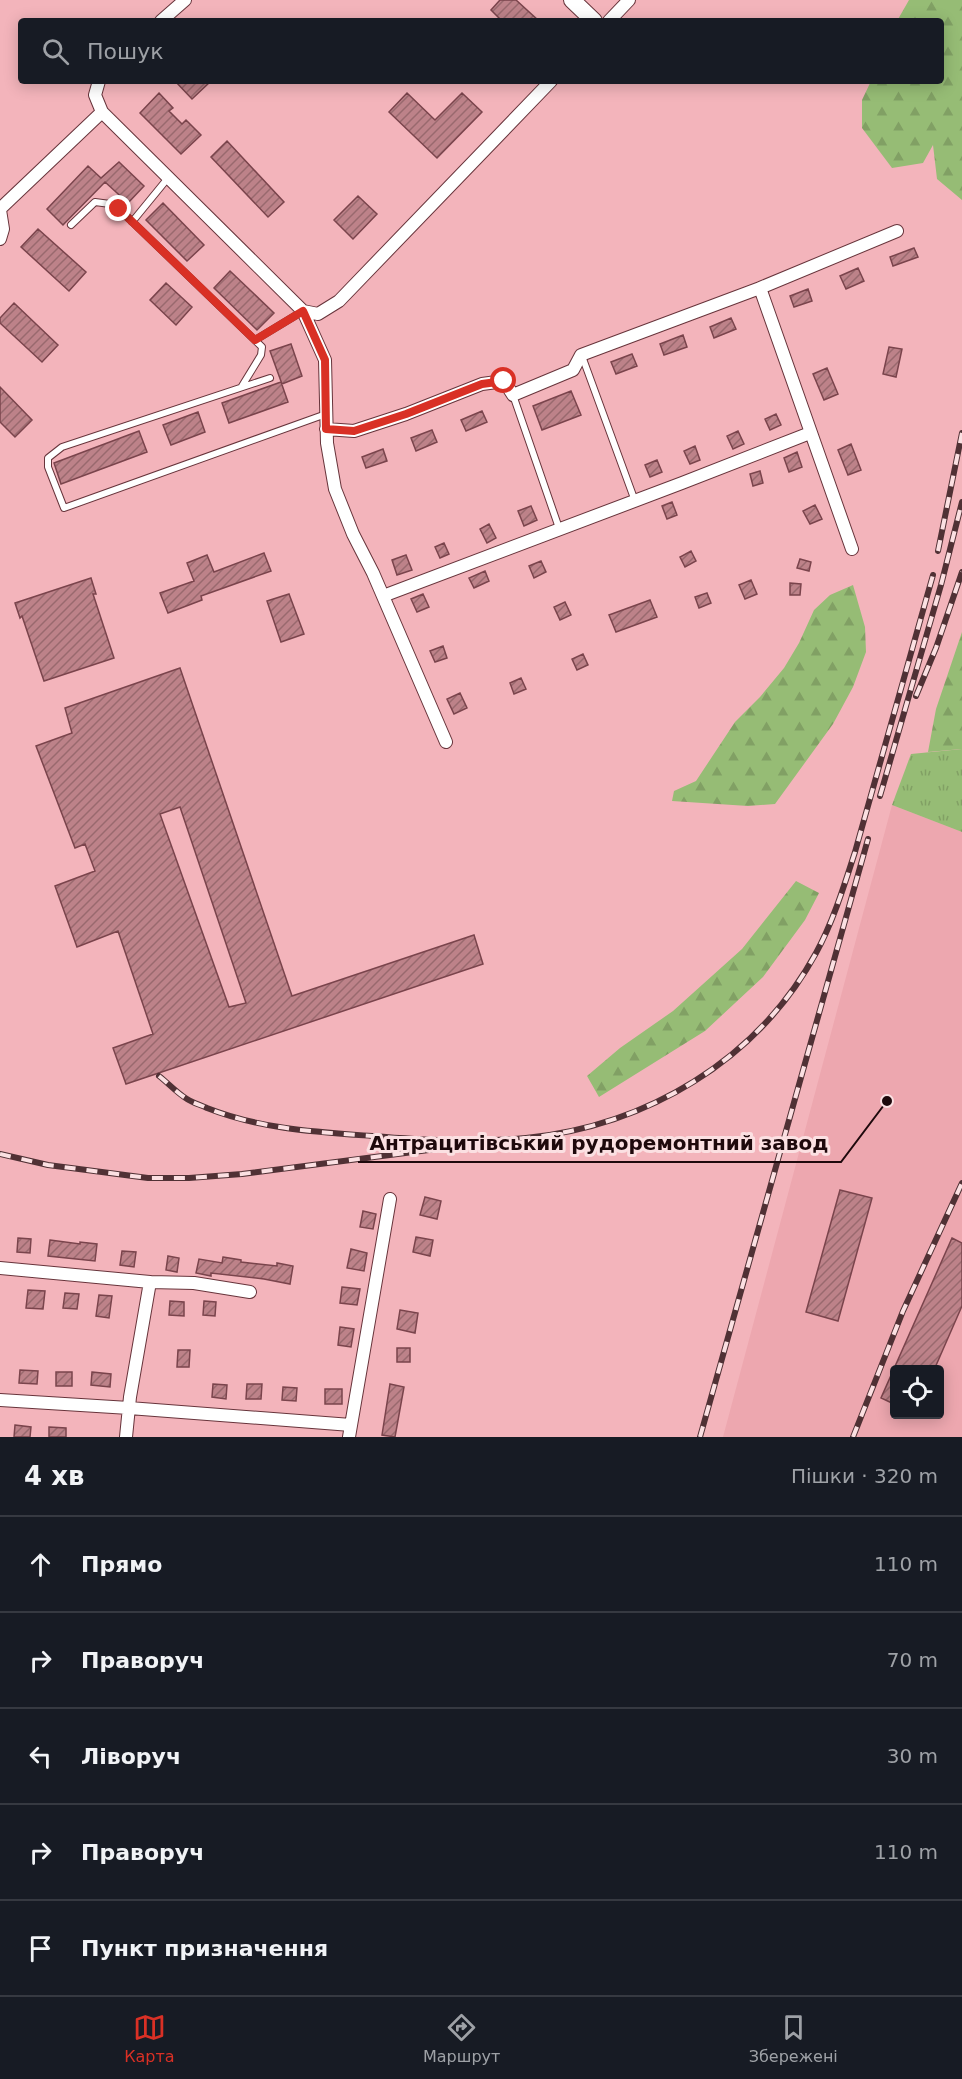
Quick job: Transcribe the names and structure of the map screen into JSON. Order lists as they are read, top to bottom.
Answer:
{
  "places": ["Антрацитівський рудоремонтний завод"],
  "page": {
    "search": "Пошук",
    "heading": ["4 хв", "Пішки · 320 m"],
    "list": [
      ["Прямо", "110 m"],
      ["Праворуч", "70 m"],
      ["Ліворуч", "30 m"],
      ["Праворуч", "110 m"],
      "Пункт призначення"
    ],
    "nav": ["Карта", "Маршрут", "Збережені"]
  }
}
